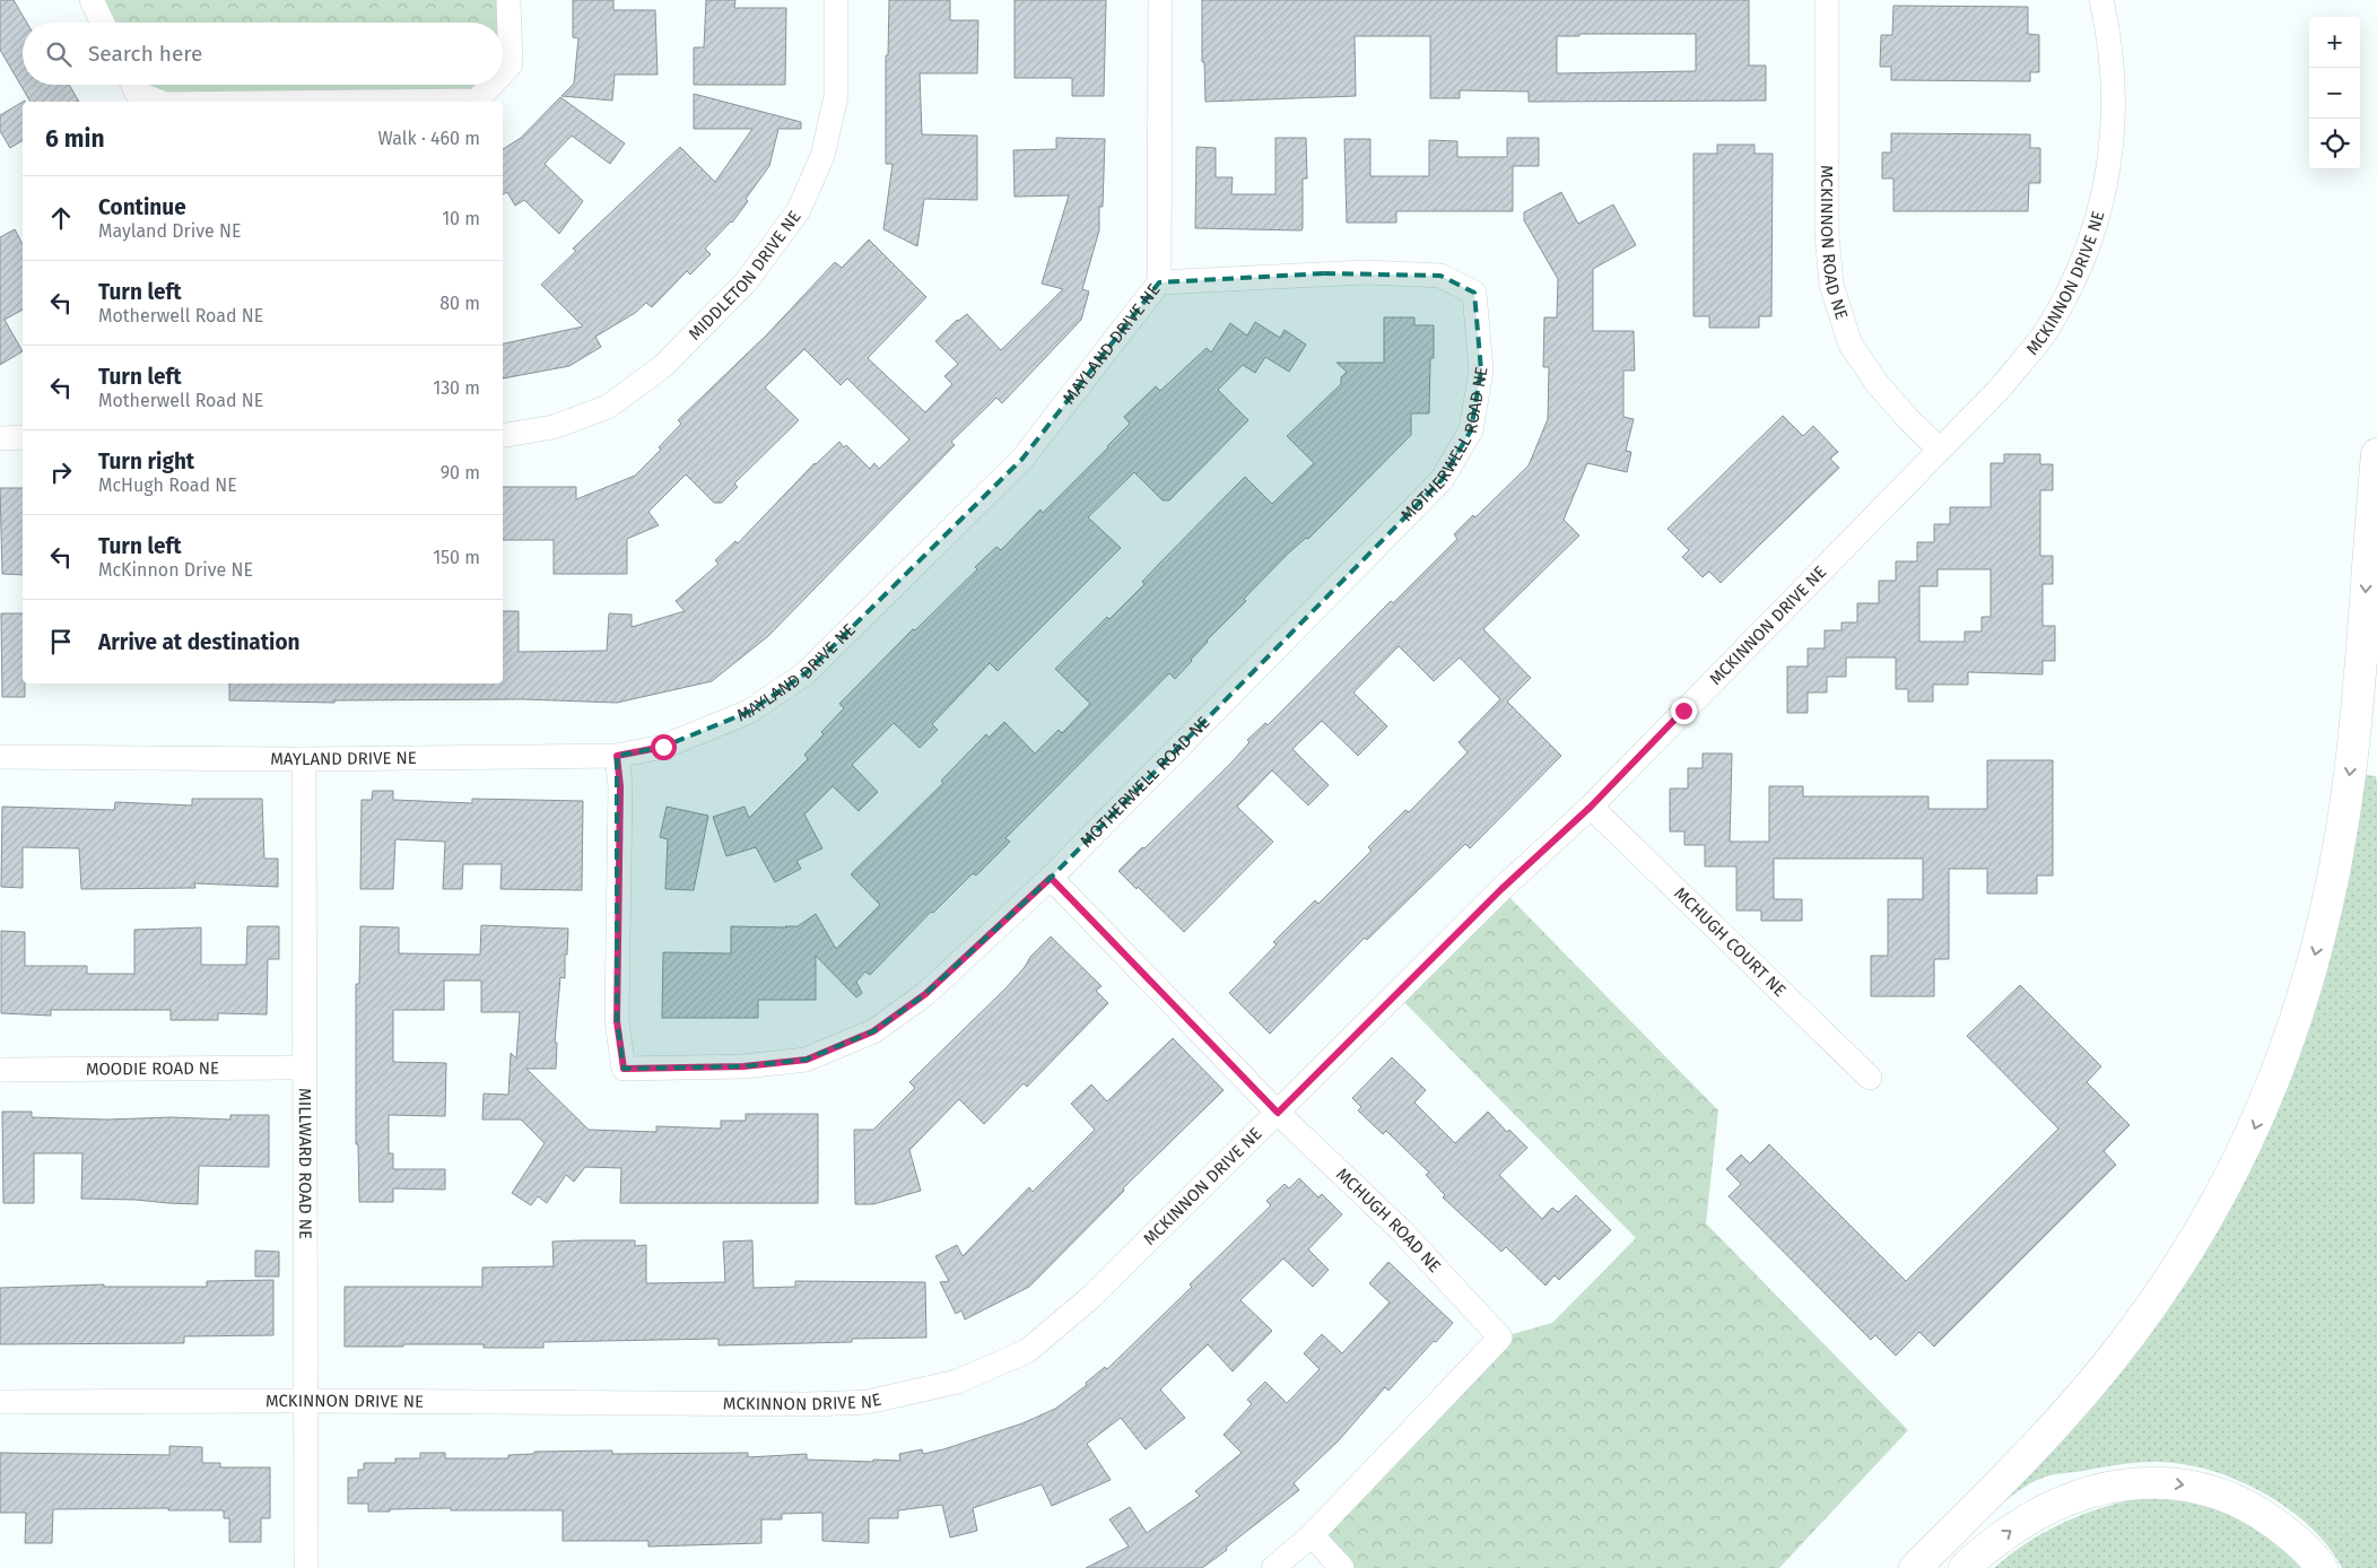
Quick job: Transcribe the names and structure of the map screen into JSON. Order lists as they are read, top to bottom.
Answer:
{
  "streets": {
    "street": [
      "MCKINNON ROAD NE",
      "MIDDLETON DRIVE NE",
      "MCKINNON DRIVE NE",
      "MAYLAND DRIVE NE",
      "MOTHERWELL ROAD NE",
      "MCHUGH COURT NE",
      "MOODIE ROAD NE",
      "MILLWARD ROAD NE",
      "MCHUGH ROAD NE"
    ]
  },
  "crossings": [
    ["MCKINNON ROAD NE", "MCKINNON DRIVE NE"],
    ["MCKINNON DRIVE NE", "MCHUGH COURT NE"],
    ["MCKINNON DRIVE NE", "MILLWARD ROAD NE"],
    ["MCKINNON DRIVE NE", "MCHUGH ROAD NE"],
    ["MAYLAND DRIVE NE", "MOTHERWELL ROAD NE"],
    ["MAYLAND DRIVE NE", "MILLWARD ROAD NE"],
    ["MOTHERWELL ROAD NE", "MCHUGH ROAD NE"],
    ["MOODIE ROAD NE", "MILLWARD ROAD NE"]
  ],
  "page": {
    "map_buttons": ["+", "−"],
    "search": "Search here",
    "heading": ["6 min", "Walk · 460 m"],
    "list": [
      ["Continue", "Mayland Drive NE", "10 m"],
      ["Turn left", "Motherwell Road NE", "80 m"],
      ["Turn left", "Motherwell Road NE", "130 m"],
      ["Turn right", "McHugh Road NE", "90 m"],
      ["Turn left", "McKinnon Drive NE", "150 m"],
      "Arrive at destination"
    ]
  }
}
